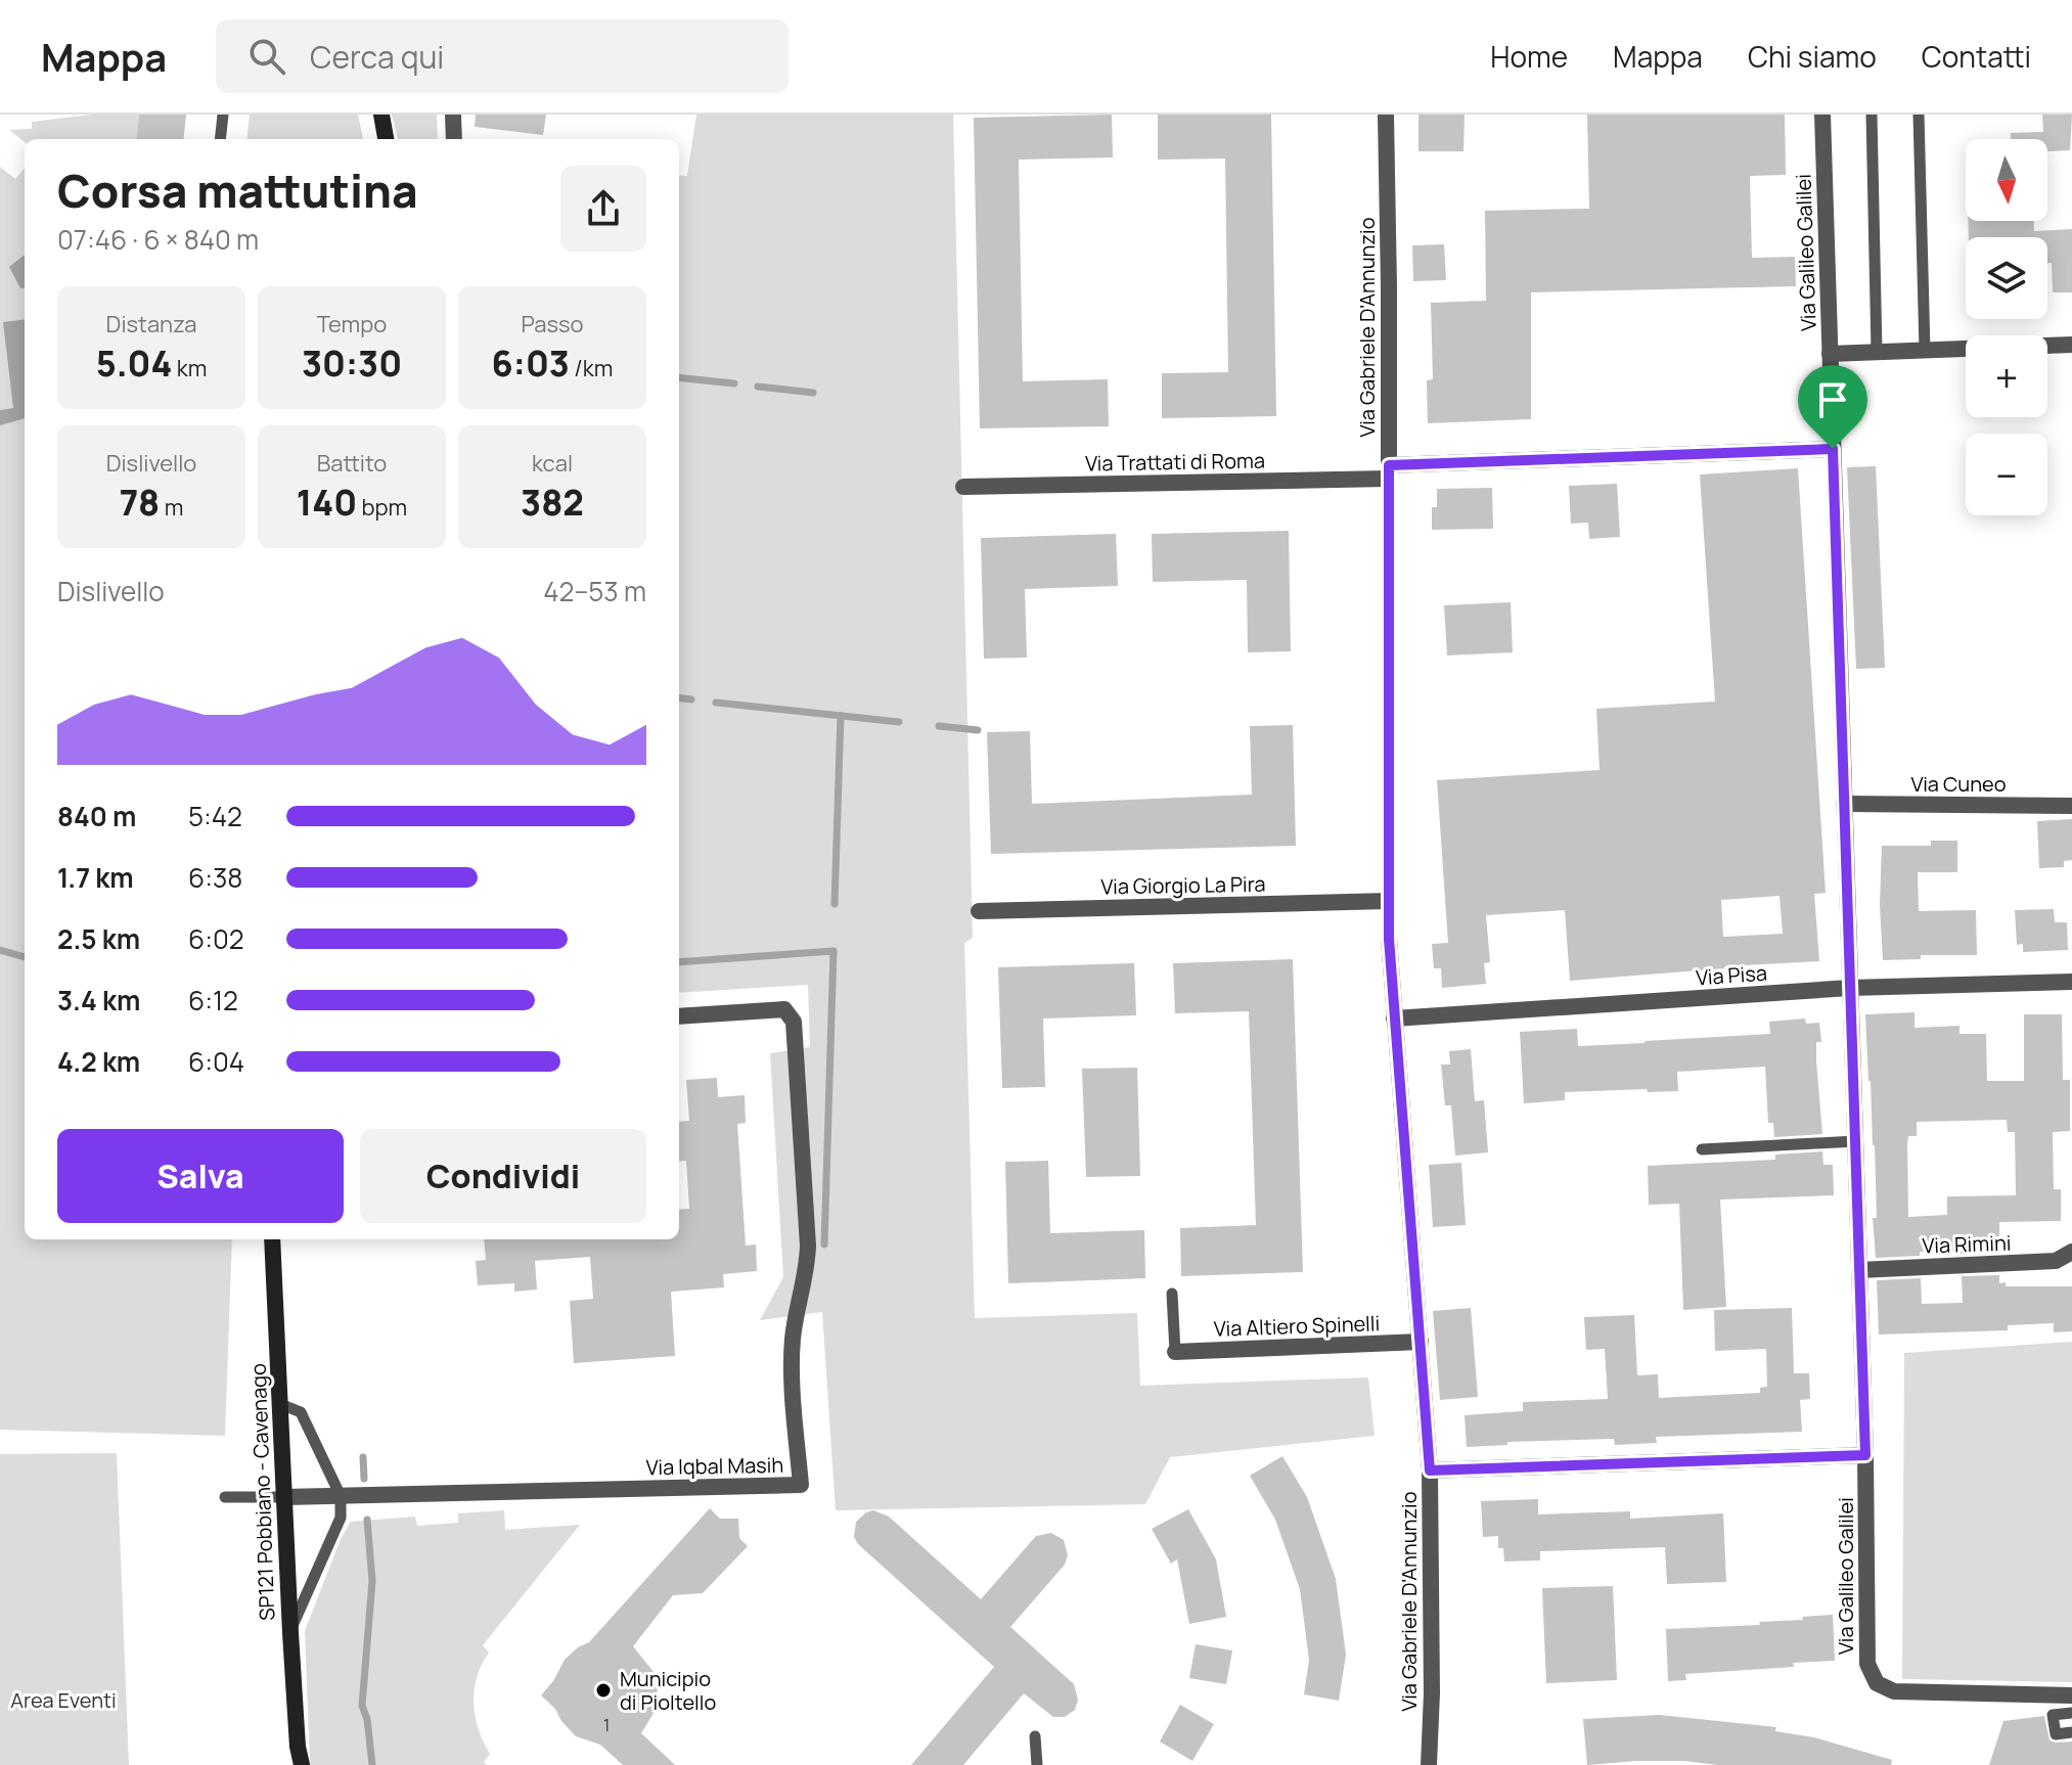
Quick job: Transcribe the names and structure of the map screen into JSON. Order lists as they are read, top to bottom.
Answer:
{
  "streets": {
    "street": [
      "Via Galileo Galilei",
      "Via Gabriele D'Annunzio",
      "Via Trattati di Roma",
      "Via Cuneo",
      "Via Giorgio La Pira",
      "Via Pisa",
      "Via Rimini",
      "Via Altiero Spinelli",
      "Via Iqbal Masih",
      "SP121 Pobbiano - Cavenago"
    ]
  },
  "crossings": [
    ["Via Galileo Galilei", "Via Trattati di Roma"],
    ["Via Galileo Galilei", "Via Cuneo"],
    ["Via Galileo Galilei", "Via Pisa"],
    ["Via Galileo Galilei", "Via Rimini"],
    ["Via Gabriele D'Annunzio", "Via Trattati di Roma"],
    ["Via Gabriele D'Annunzio", "Via Giorgio La Pira"],
    ["Via Gabriele D'Annunzio", "Via Pisa"],
    ["Via Gabriele D'Annunzio", "Via Altiero Spinelli"],
    ["Via Iqbal Masih", "SP121 Pobbiano - Cavenago"]
  ],
  "parks": ["Area Eventi"],
  "places": ["Municipio di Pioltello"],
  "house_numbers": ["1"],
  "north": "bottom",
  "page": {
    "header": "Mappa",
    "search": "Cerca qui",
    "nav": [
      "Home",
      "Mappa",
      "Chi siamo",
      "Contatti"
    ],
    "map_buttons": ["+", "−"],
    "heading": ["Corsa mattutina", "07:46 · 6 × 840 m"],
    "stats": [
      ["Distanza", "5.04 km"],
      ["Tempo", "30:30"],
      ["Passo", "6:03 /km"],
      ["Dislivello", "78 m"],
      ["Battito", "140 bpm"],
      ["kcal", "382"]
    ],
    "chart": ["Dislivello", "42–53 m"],
    "list": [
      {
        "name": "840 m",
        "note": "5:42"
      },
      {
        "name": "1.7 km",
        "note": "6:38"
      },
      {
        "name": "2.5 km",
        "note": "6:02"
      },
      {
        "name": "3.4 km",
        "note": "6:12"
      },
      {
        "name": "4.2 km",
        "note": "6:04"
      }
    ],
    "buttons": ["Salva", "Condividi"]
  }
}
